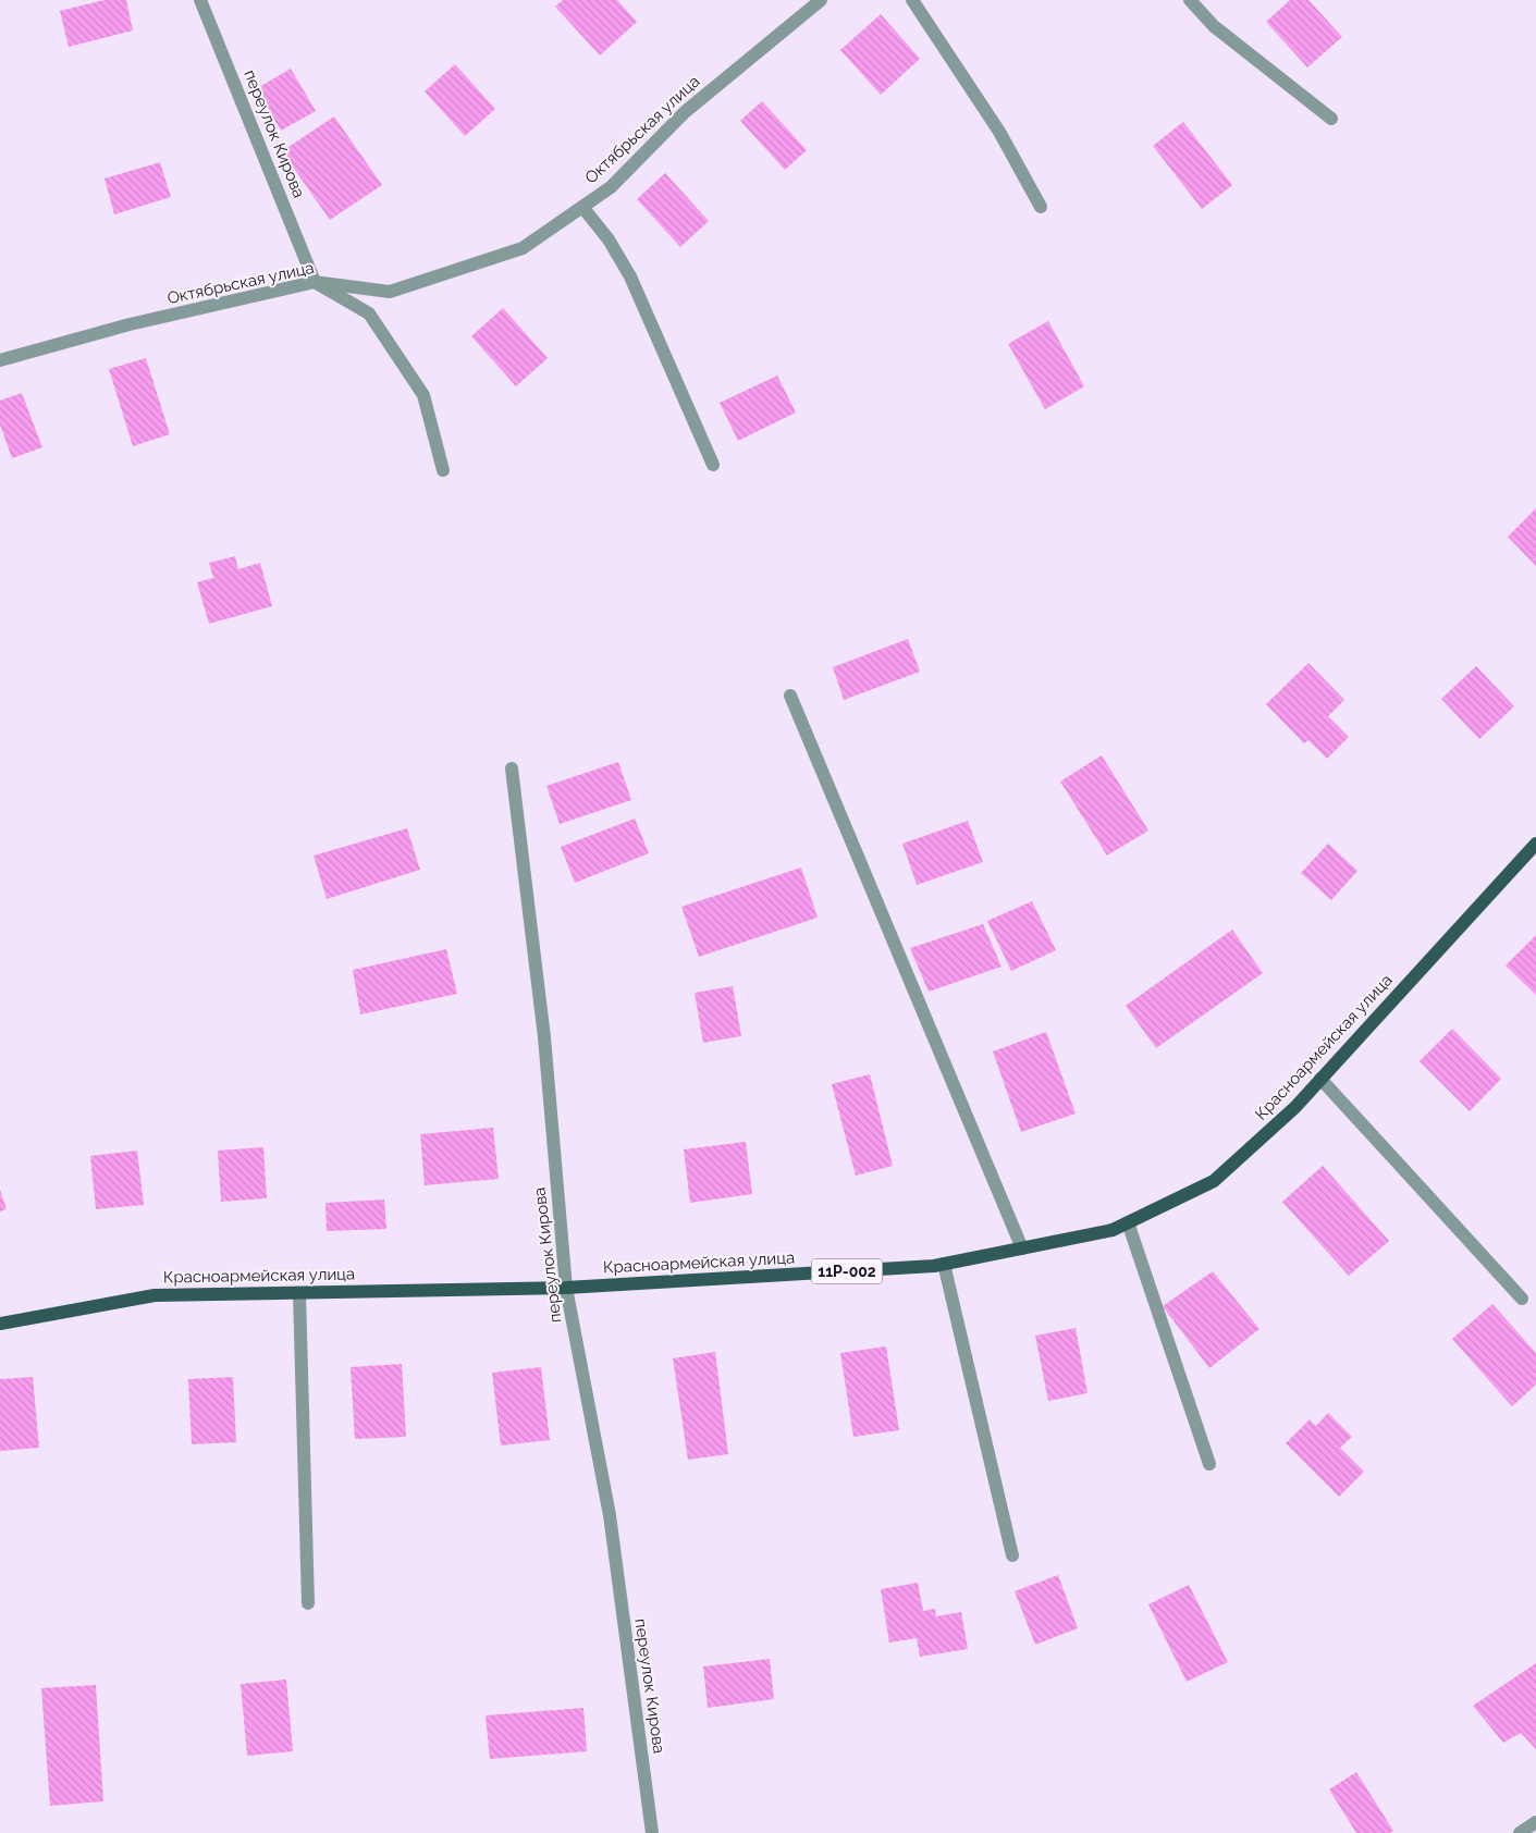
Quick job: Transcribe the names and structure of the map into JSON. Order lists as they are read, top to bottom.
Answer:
{
  "streets": {
    "main road": ["Красноармейская улица", "11Р-002"],
    "street": ["Октябрьская улица", "переулок Кирова"]
  },
  "crossings": [
    ["Октябрьская улица", "переулок Кирова"],
    ["переулок Кирова", "Красноармейская улица"]
  ]
}
